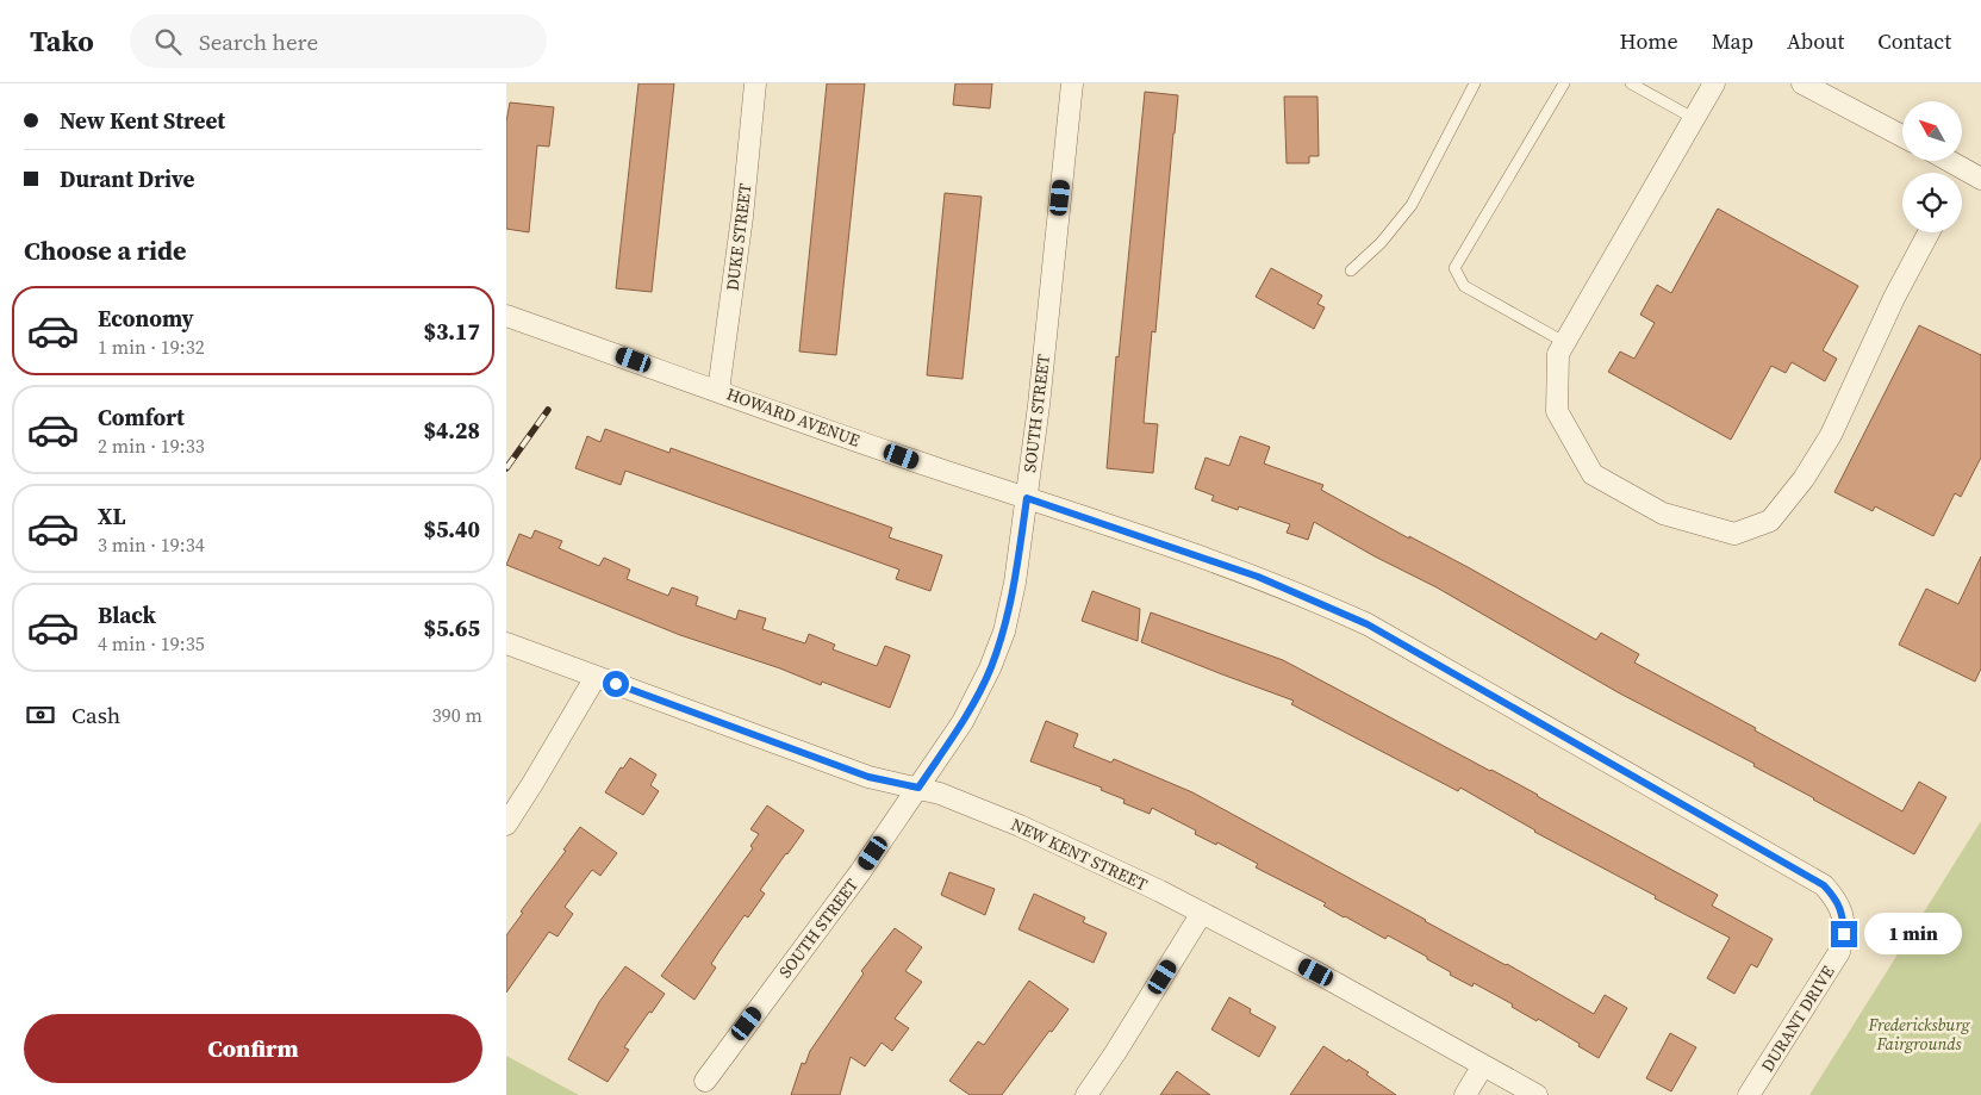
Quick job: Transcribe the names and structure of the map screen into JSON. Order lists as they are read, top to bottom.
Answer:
{
  "streets": {
    "street": [
      "DUKE STREET",
      "SOUTH STREET",
      "HOWARD AVENUE",
      "NEW KENT STREET",
      "DURANT DRIVE"
    ]
  },
  "crossings": [
    ["DUKE STREET", "HOWARD AVENUE"],
    ["SOUTH STREET", "HOWARD AVENUE"],
    ["SOUTH STREET", "NEW KENT STREET"],
    ["HOWARD AVENUE", "DURANT DRIVE"]
  ],
  "parks": ["Fredericksburg Fairgrounds"],
  "north": "top left",
  "page": {
    "header": "Tako",
    "search": "Search here",
    "nav": [
      "Home",
      "Map",
      "About",
      "Contact"
    ],
    "banner": ["New Kent Street", "Durant Drive"],
    "heading": "Choose a ride",
    "list": [
      {
        "name": "Economy",
        "note": "1 min · 19:32",
        "value": "$3.17"
      },
      {
        "name": "Comfort",
        "note": "2 min · 19:33",
        "value": "$4.28"
      },
      {
        "name": "XL",
        "note": "3 min · 19:34",
        "value": "$5.40"
      },
      {
        "name": "Black",
        "note": "4 min · 19:35",
        "value": "$5.65"
      }
    ],
    "pay": ["Cash", "390 m"],
    "bubble": "1 min",
    "buttons": "Confirm"
  }
}
